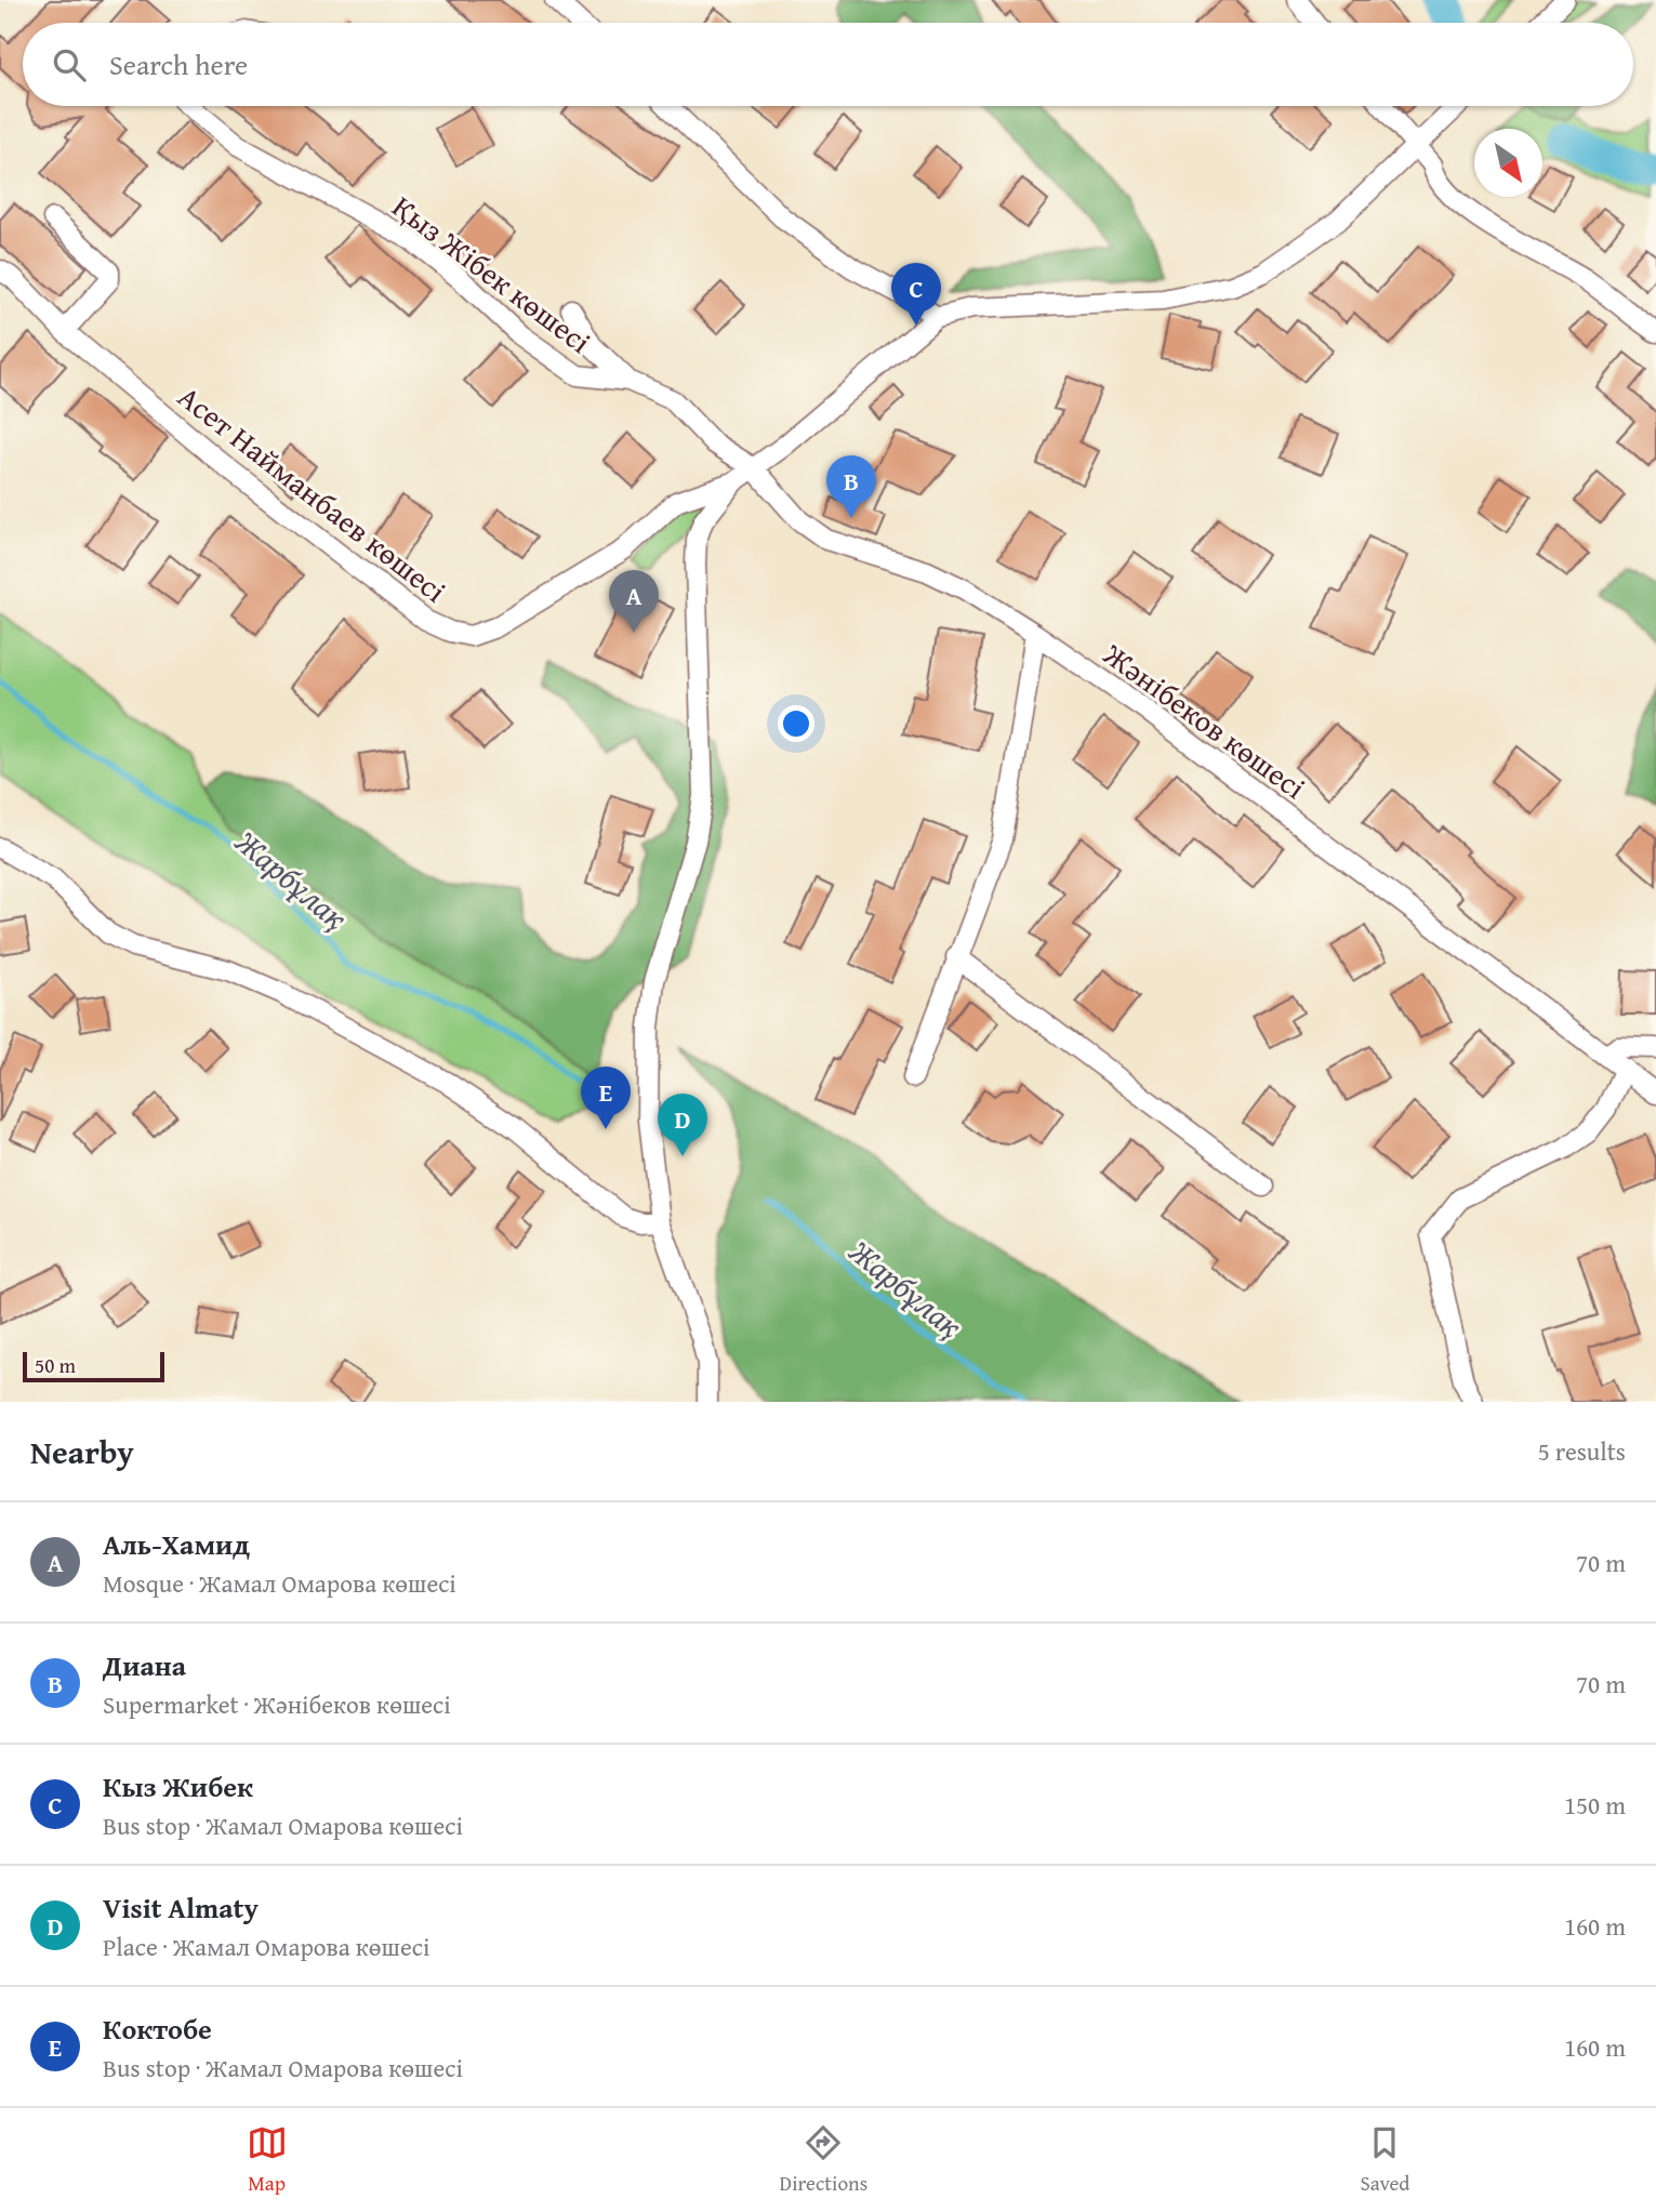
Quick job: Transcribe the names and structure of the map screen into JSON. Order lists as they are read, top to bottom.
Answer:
{
  "streets": {
    "street": ["Қыз Жібек көшесі", "Асет Найманбаев көшесі", "Жәнібеков көшесі"]
  },
  "crossings": [
    ["Қыз Жібек көшесі", "Жәнібеков көшесі"]
  ],
  "water": ["Жарбұлақ"],
  "scale_bar": "50 m",
  "north": "bottom right",
  "page": {
    "search": "Search here",
    "pins": [
      "C",
      "B",
      "A",
      "E",
      "D"
    ],
    "scale": "50 m",
    "heading": ["Nearby", "5 results"],
    "list": [
      {
        "mark": "A",
        "name": "Аль-Хамид",
        "note": "Mosque · Жамал Омарова көшесі",
        "value": "70 m"
      },
      {
        "mark": "B",
        "name": "Диана",
        "note": "Supermarket · Жәнібеков көшесі",
        "value": "70 m"
      },
      {
        "mark": "C",
        "name": "Кыз Жибек",
        "note": "Bus stop · Жамал Омарова көшесі",
        "value": "150 m"
      },
      {
        "mark": "D",
        "name": "Visit Almaty",
        "note": "Place · Жамал Омарова көшесі",
        "value": "160 m"
      },
      {
        "mark": "E",
        "name": "Коктобе",
        "note": "Bus stop · Жамал Омарова көшесі",
        "value": "160 m"
      }
    ],
    "nav": ["Map", "Directions", "Saved"]
  }
}
